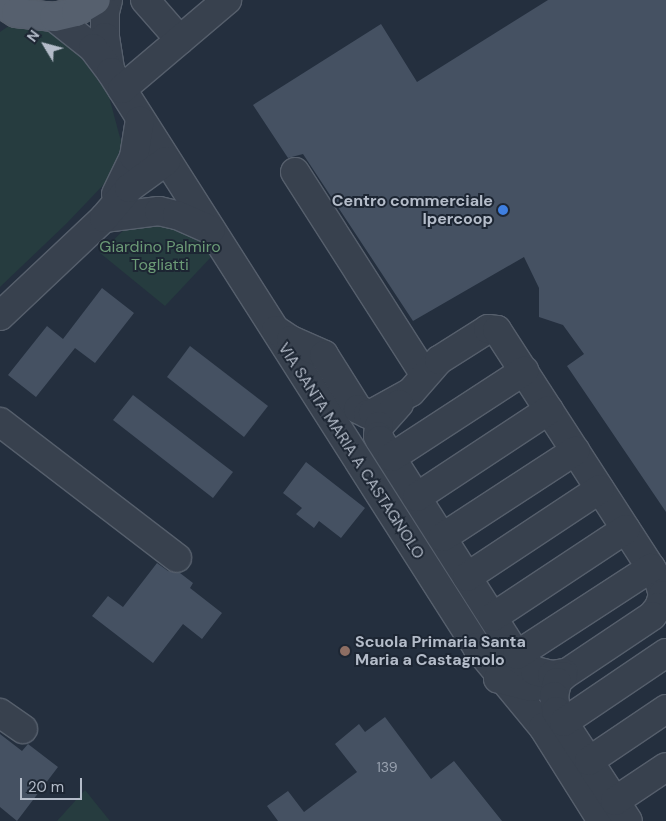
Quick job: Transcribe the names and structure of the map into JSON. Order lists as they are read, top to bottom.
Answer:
{
  "streets": {
    "street": ["VIA SANTA MARIA A CASTAGNOLO"]
  },
  "parks": ["Giardino Palmiro Togliatti"],
  "places": ["Centro commerciale Ipercoop", "Scuola Primaria Santa Maria a Castagnolo"],
  "house_numbers": ["139"],
  "scale_bar": "20 m",
  "north": "top left"
}
